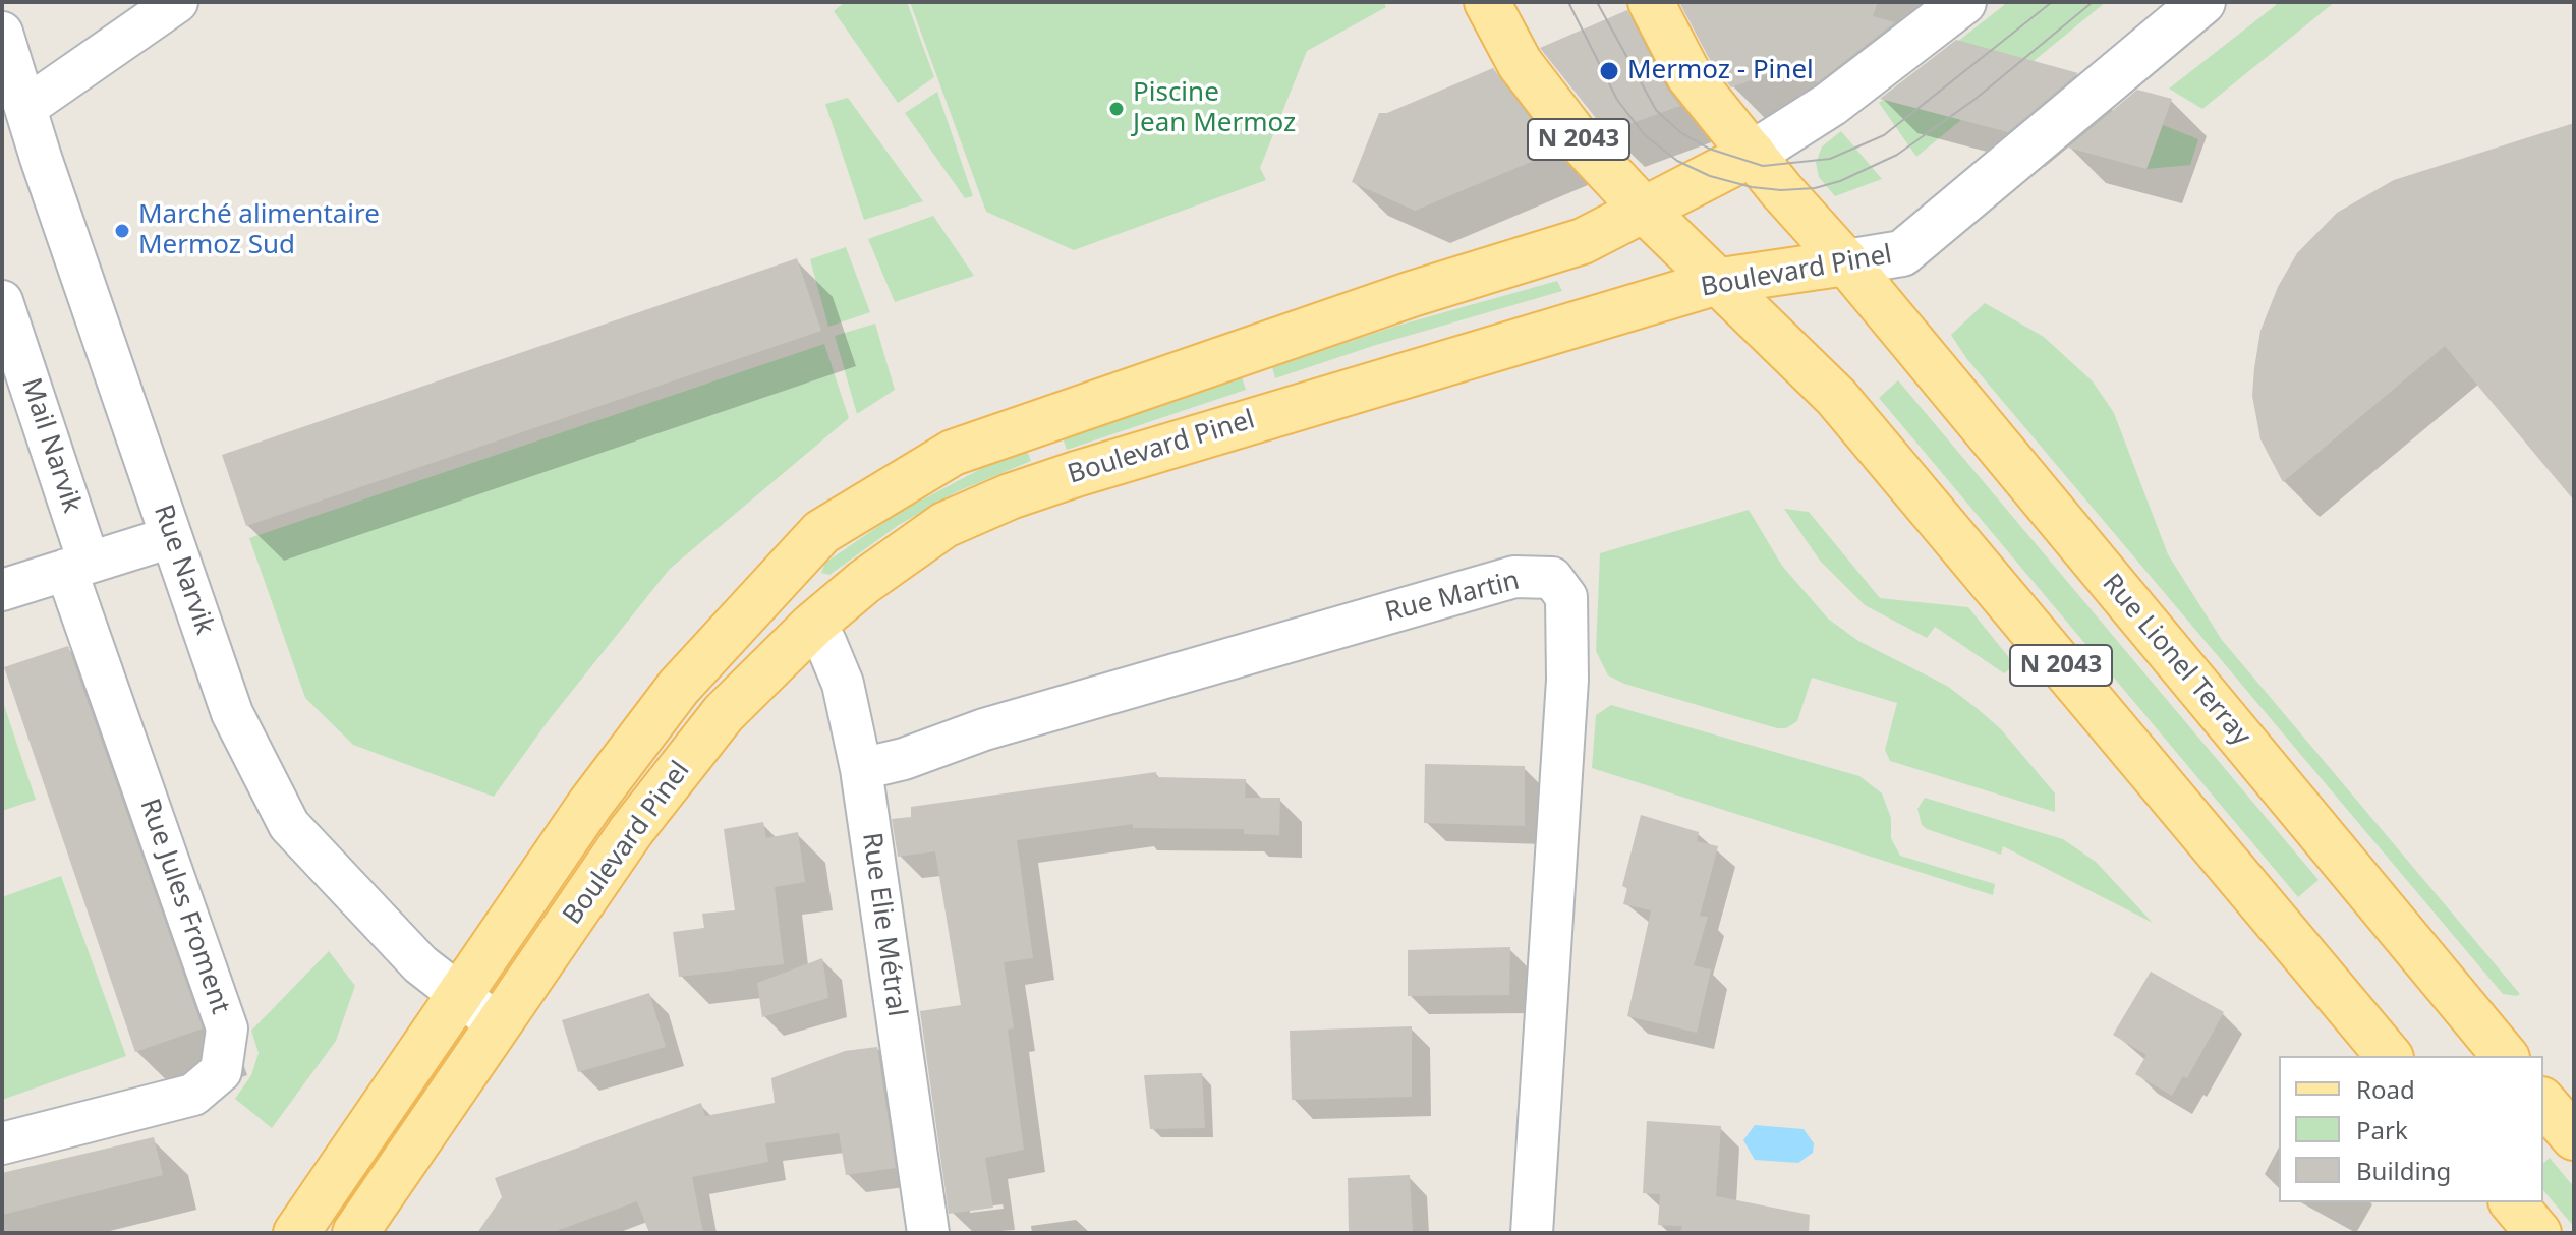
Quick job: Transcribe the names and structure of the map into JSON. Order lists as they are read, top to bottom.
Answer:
{
  "streets": {
    "main road": ["N 2043", "Boulevard Pinel", "Rue Lionel Terray"],
    "street": [
      "Mail Narvik",
      "Rue Narvik",
      "Rue Martin",
      "Rue Jules Froment",
      "Rue Elie Métral"
    ]
  },
  "crossings": [
    ["N 2043", "Boulevard Pinel"],
    ["N 2043", "Rue Lionel Terray"],
    ["Boulevard Pinel", "Rue Narvik"],
    ["Boulevard Pinel", "Rue Lionel Terray"],
    ["Boulevard Pinel", "Rue Elie Métral"],
    ["Mail Narvik", "Rue Jules Froment"],
    ["Rue Martin", "Rue Elie Métral"]
  ],
  "places": ["Mermoz - Pinel", "Piscine Jean Mermoz", "Marché alimentaire Mermoz Sud"],
  "legend": ["Road", "Park", "Building"]
}
